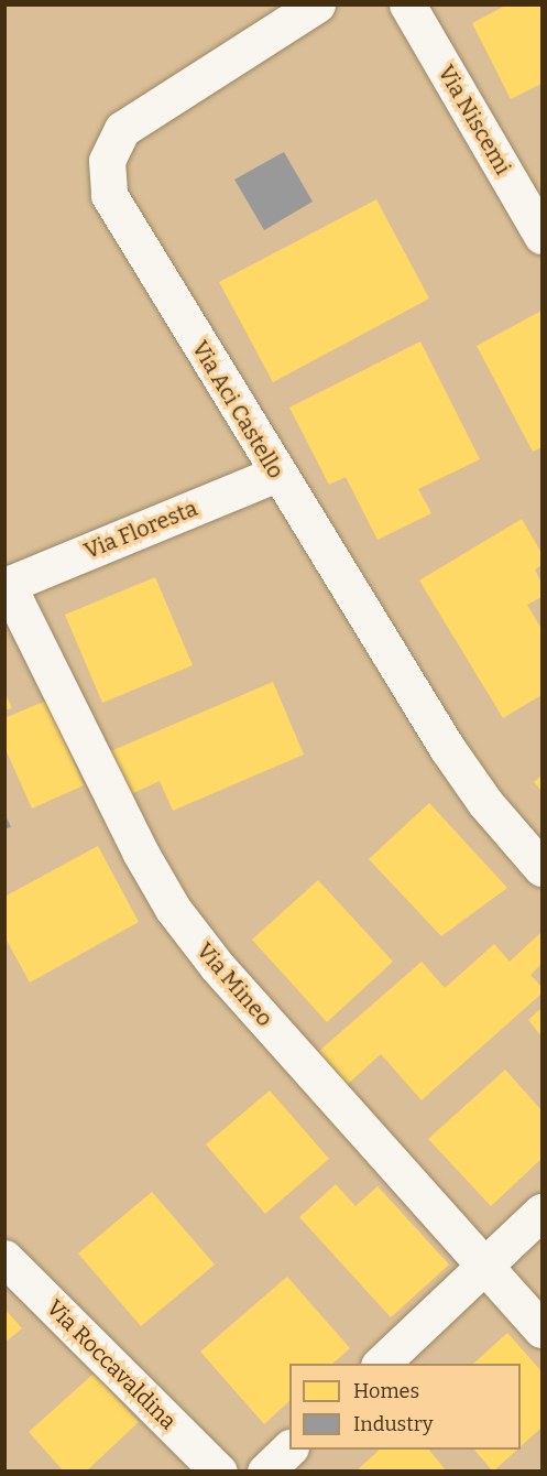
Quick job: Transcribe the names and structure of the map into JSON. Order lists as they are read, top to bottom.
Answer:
{
  "streets": {
    "street": [
      "Via Niscemi",
      "Via Aci Castello",
      "Via Floresta",
      "Via Mineo",
      "Via Roccavaldina"
    ]
  },
  "crossings": [
    ["Via Aci Castello", "Via Floresta"],
    ["Via Floresta", "Via Mineo"]
  ],
  "legend": ["Homes", "Industry"]
}
